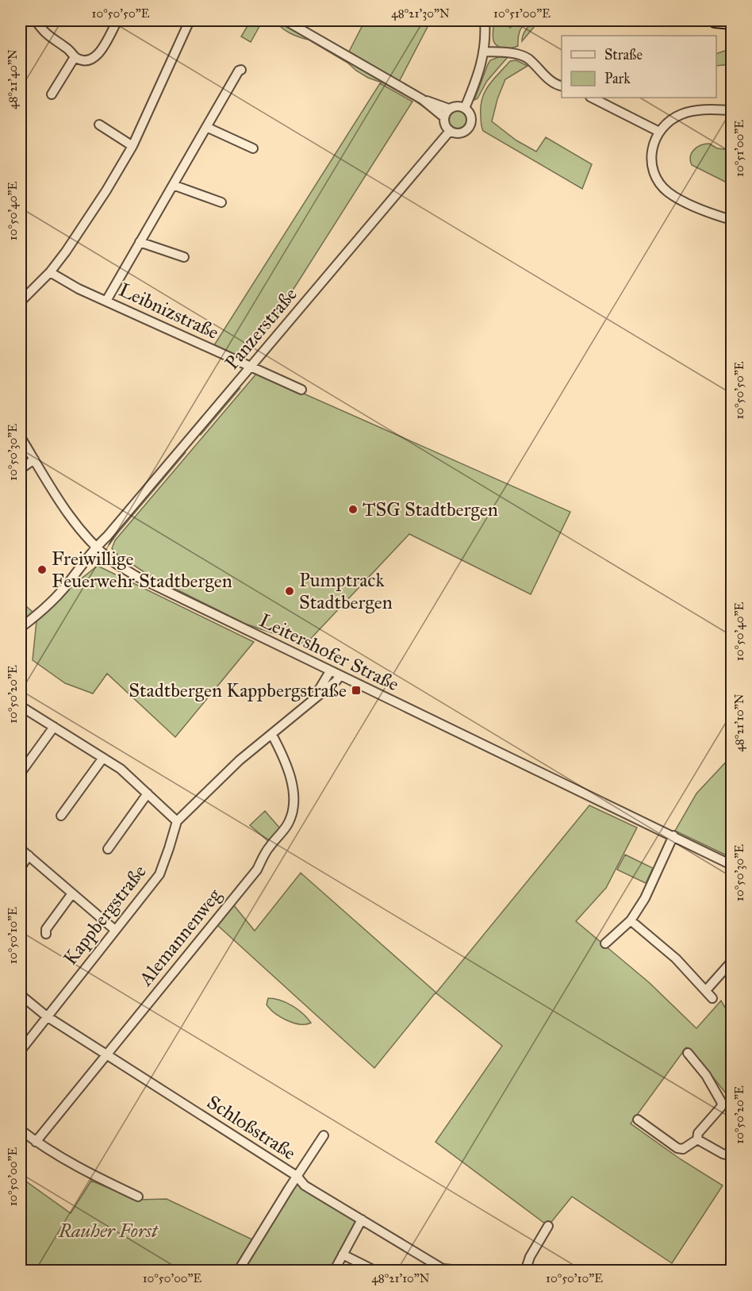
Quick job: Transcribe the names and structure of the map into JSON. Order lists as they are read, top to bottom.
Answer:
{
  "streets": {
    "street": [
      "Leibnizstraße",
      "Panzerstraße",
      "Leitershofer Straße",
      "Kappbergstraße",
      "Alemannenweg",
      "Schloßstraße"
    ]
  },
  "crossings": [
    ["Leibnizstraße", "Panzerstraße"],
    ["Panzerstraße", "Leitershofer Straße"],
    ["Leitershofer Straße", "Kappbergstraße"],
    ["Kappbergstraße", "Alemannenweg"],
    ["Kappbergstraße", "Schloßstraße"],
    ["Alemannenweg", "Schloßstraße"]
  ],
  "parks": ["Rauher Forst"],
  "places": {
    "other": ["TSG Stadtbergen", "Freiwillige Feuerwehr Stadtbergen", "Pumptrack Stadtbergen"],
    "transit": ["Stadtbergen Kappbergstraße"]
  },
  "legend": ["Straße", "Park"],
  "coordinates": [
    "10°50'50\"E",
    "48°21'30\"N",
    "10°51'00\"E",
    "48°21'40\"N",
    "10°50'40\"E",
    "10°50'30\"E",
    "10°50'20\"E",
    "48°21'10\"N",
    "10°50'10\"E",
    "10°50'00\"E"
  ]
}
